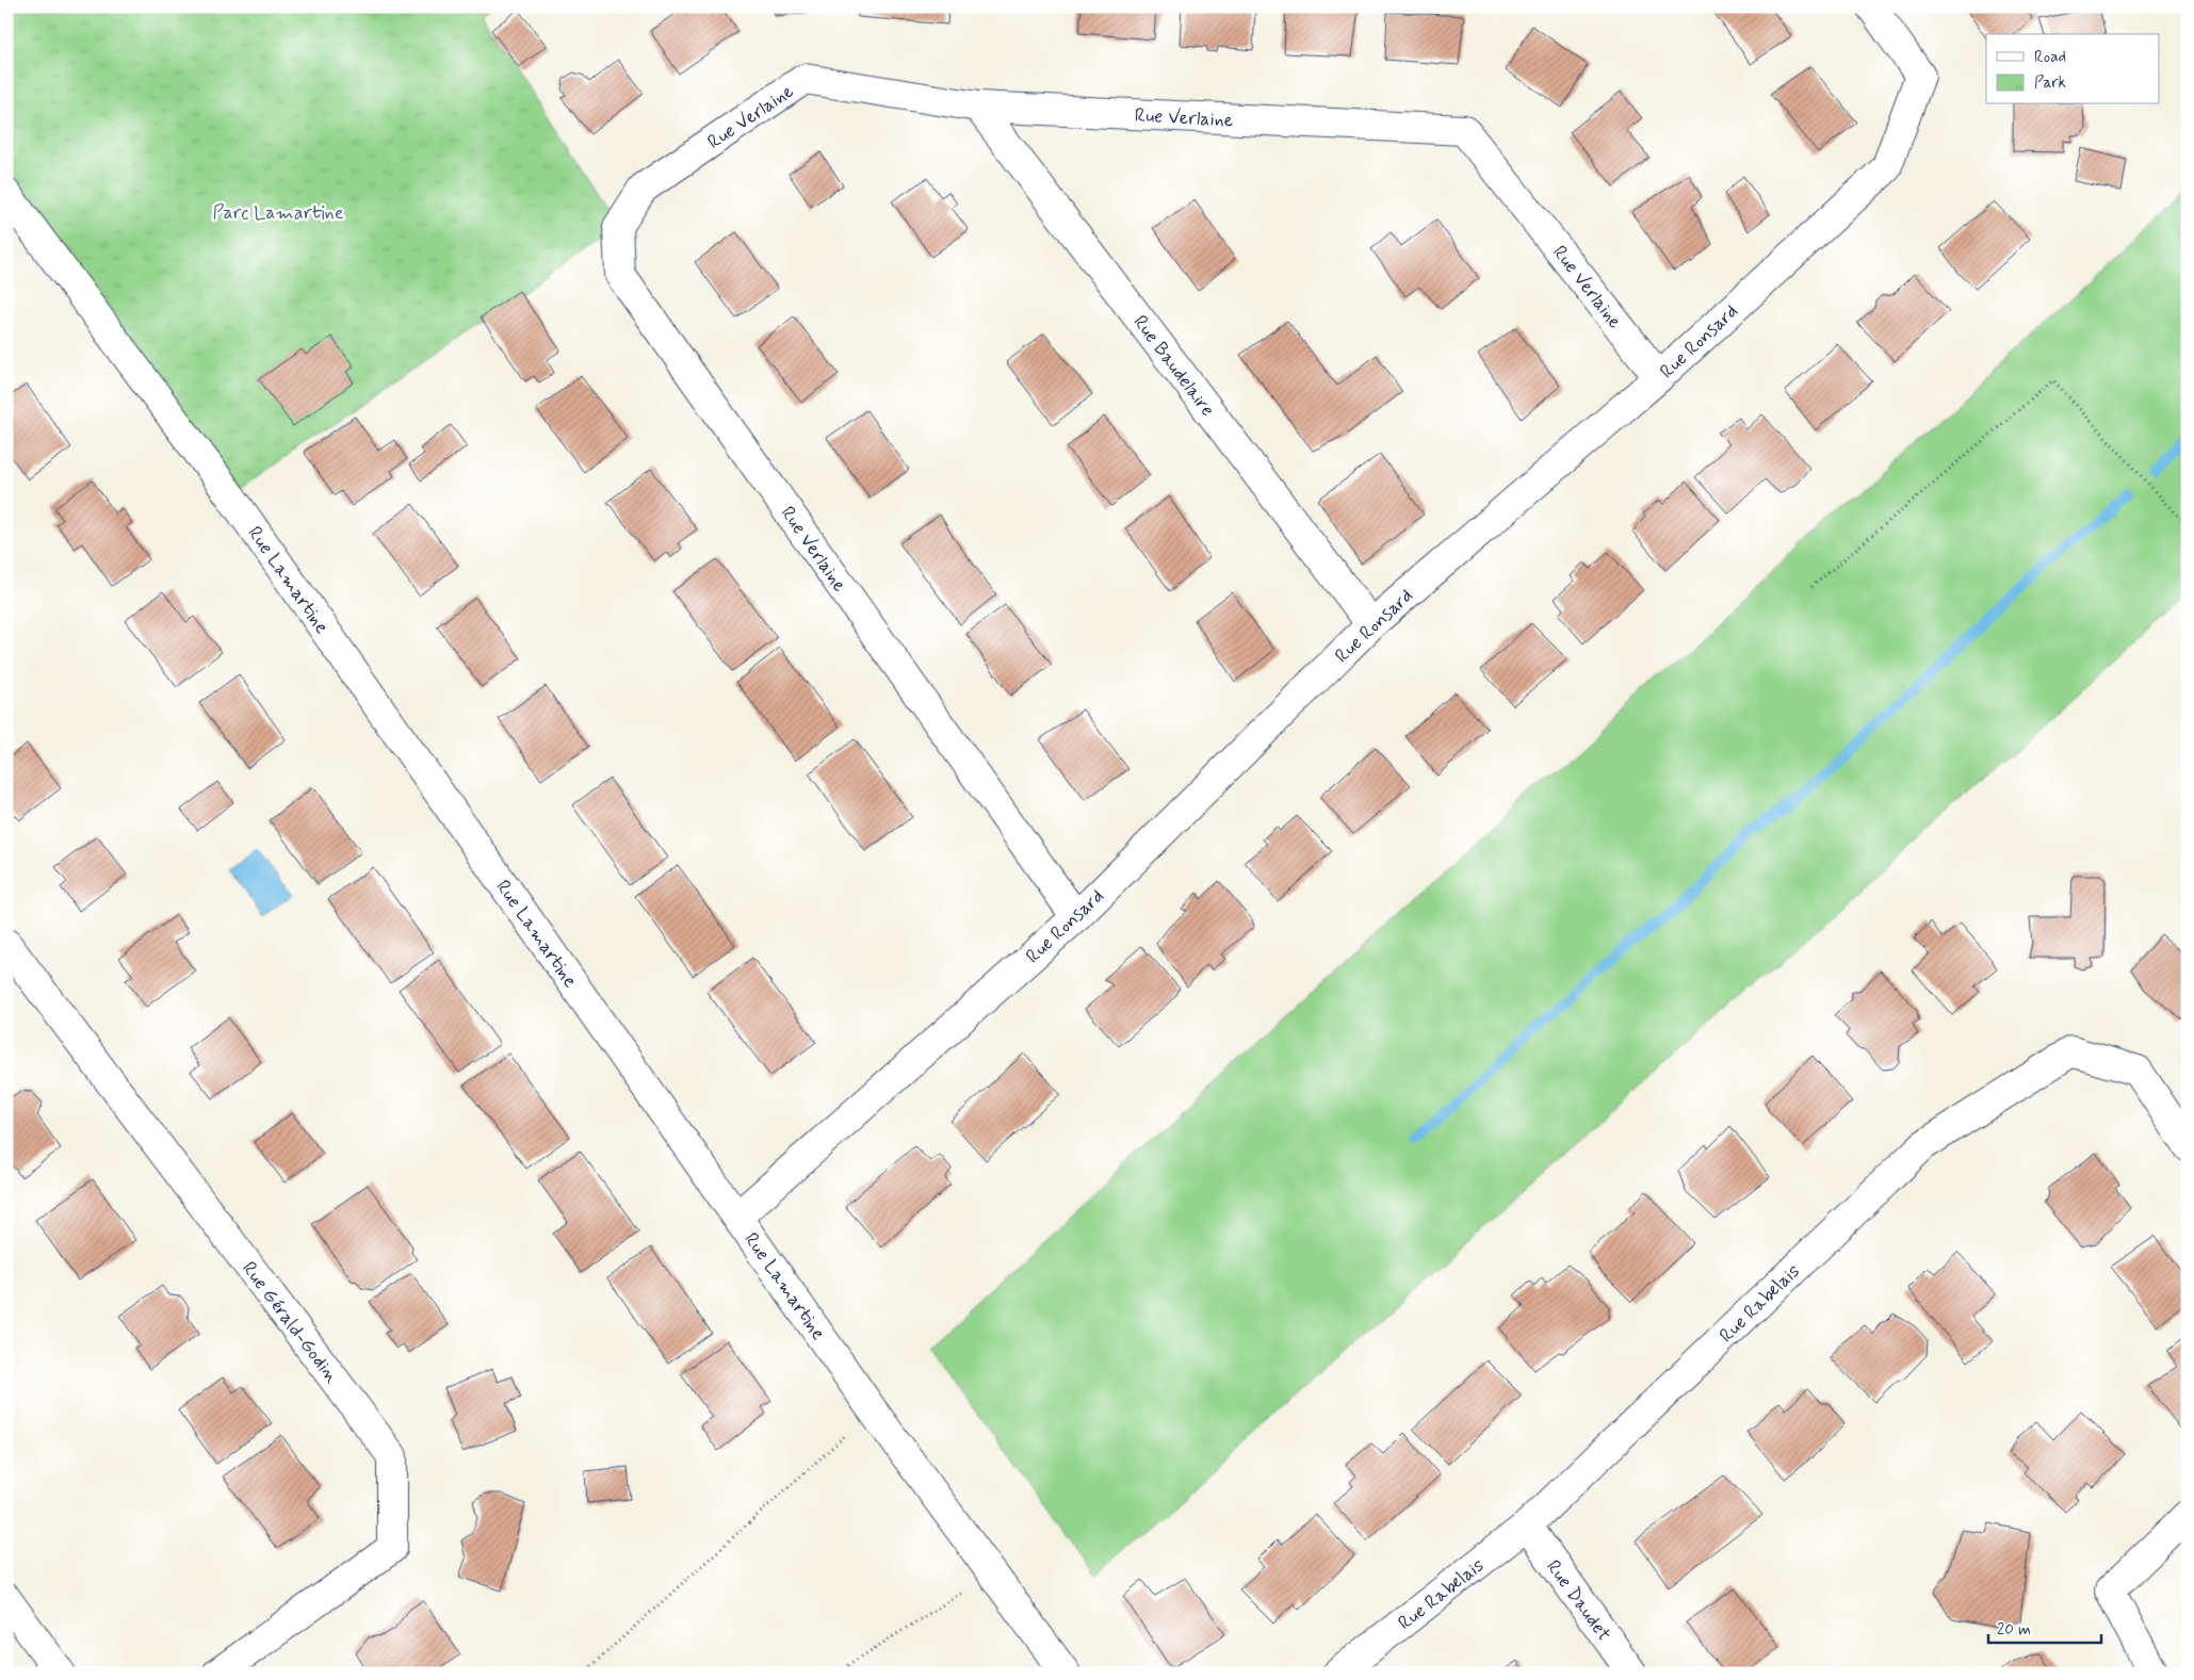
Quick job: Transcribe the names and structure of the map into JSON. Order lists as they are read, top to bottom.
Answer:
{
  "streets": {
    "street": [
      "Rue Verlaine",
      "Rue Ronsard",
      "Rue Baudelaire",
      "Rue Lamartine",
      "Rue Rabelais",
      "Rue Gérald-Godin",
      "Rue Daudet"
    ]
  },
  "crossings": [
    ["Rue Verlaine", "Rue Ronsard"],
    ["Rue Verlaine", "Rue Baudelaire"],
    ["Rue Ronsard", "Rue Baudelaire"],
    ["Rue Ronsard", "Rue Lamartine"],
    ["Rue Rabelais", "Rue Daudet"]
  ],
  "parks": ["Parc Lamartine"],
  "legend": ["Road", "Park"],
  "scale_bar": "20 m"
}
